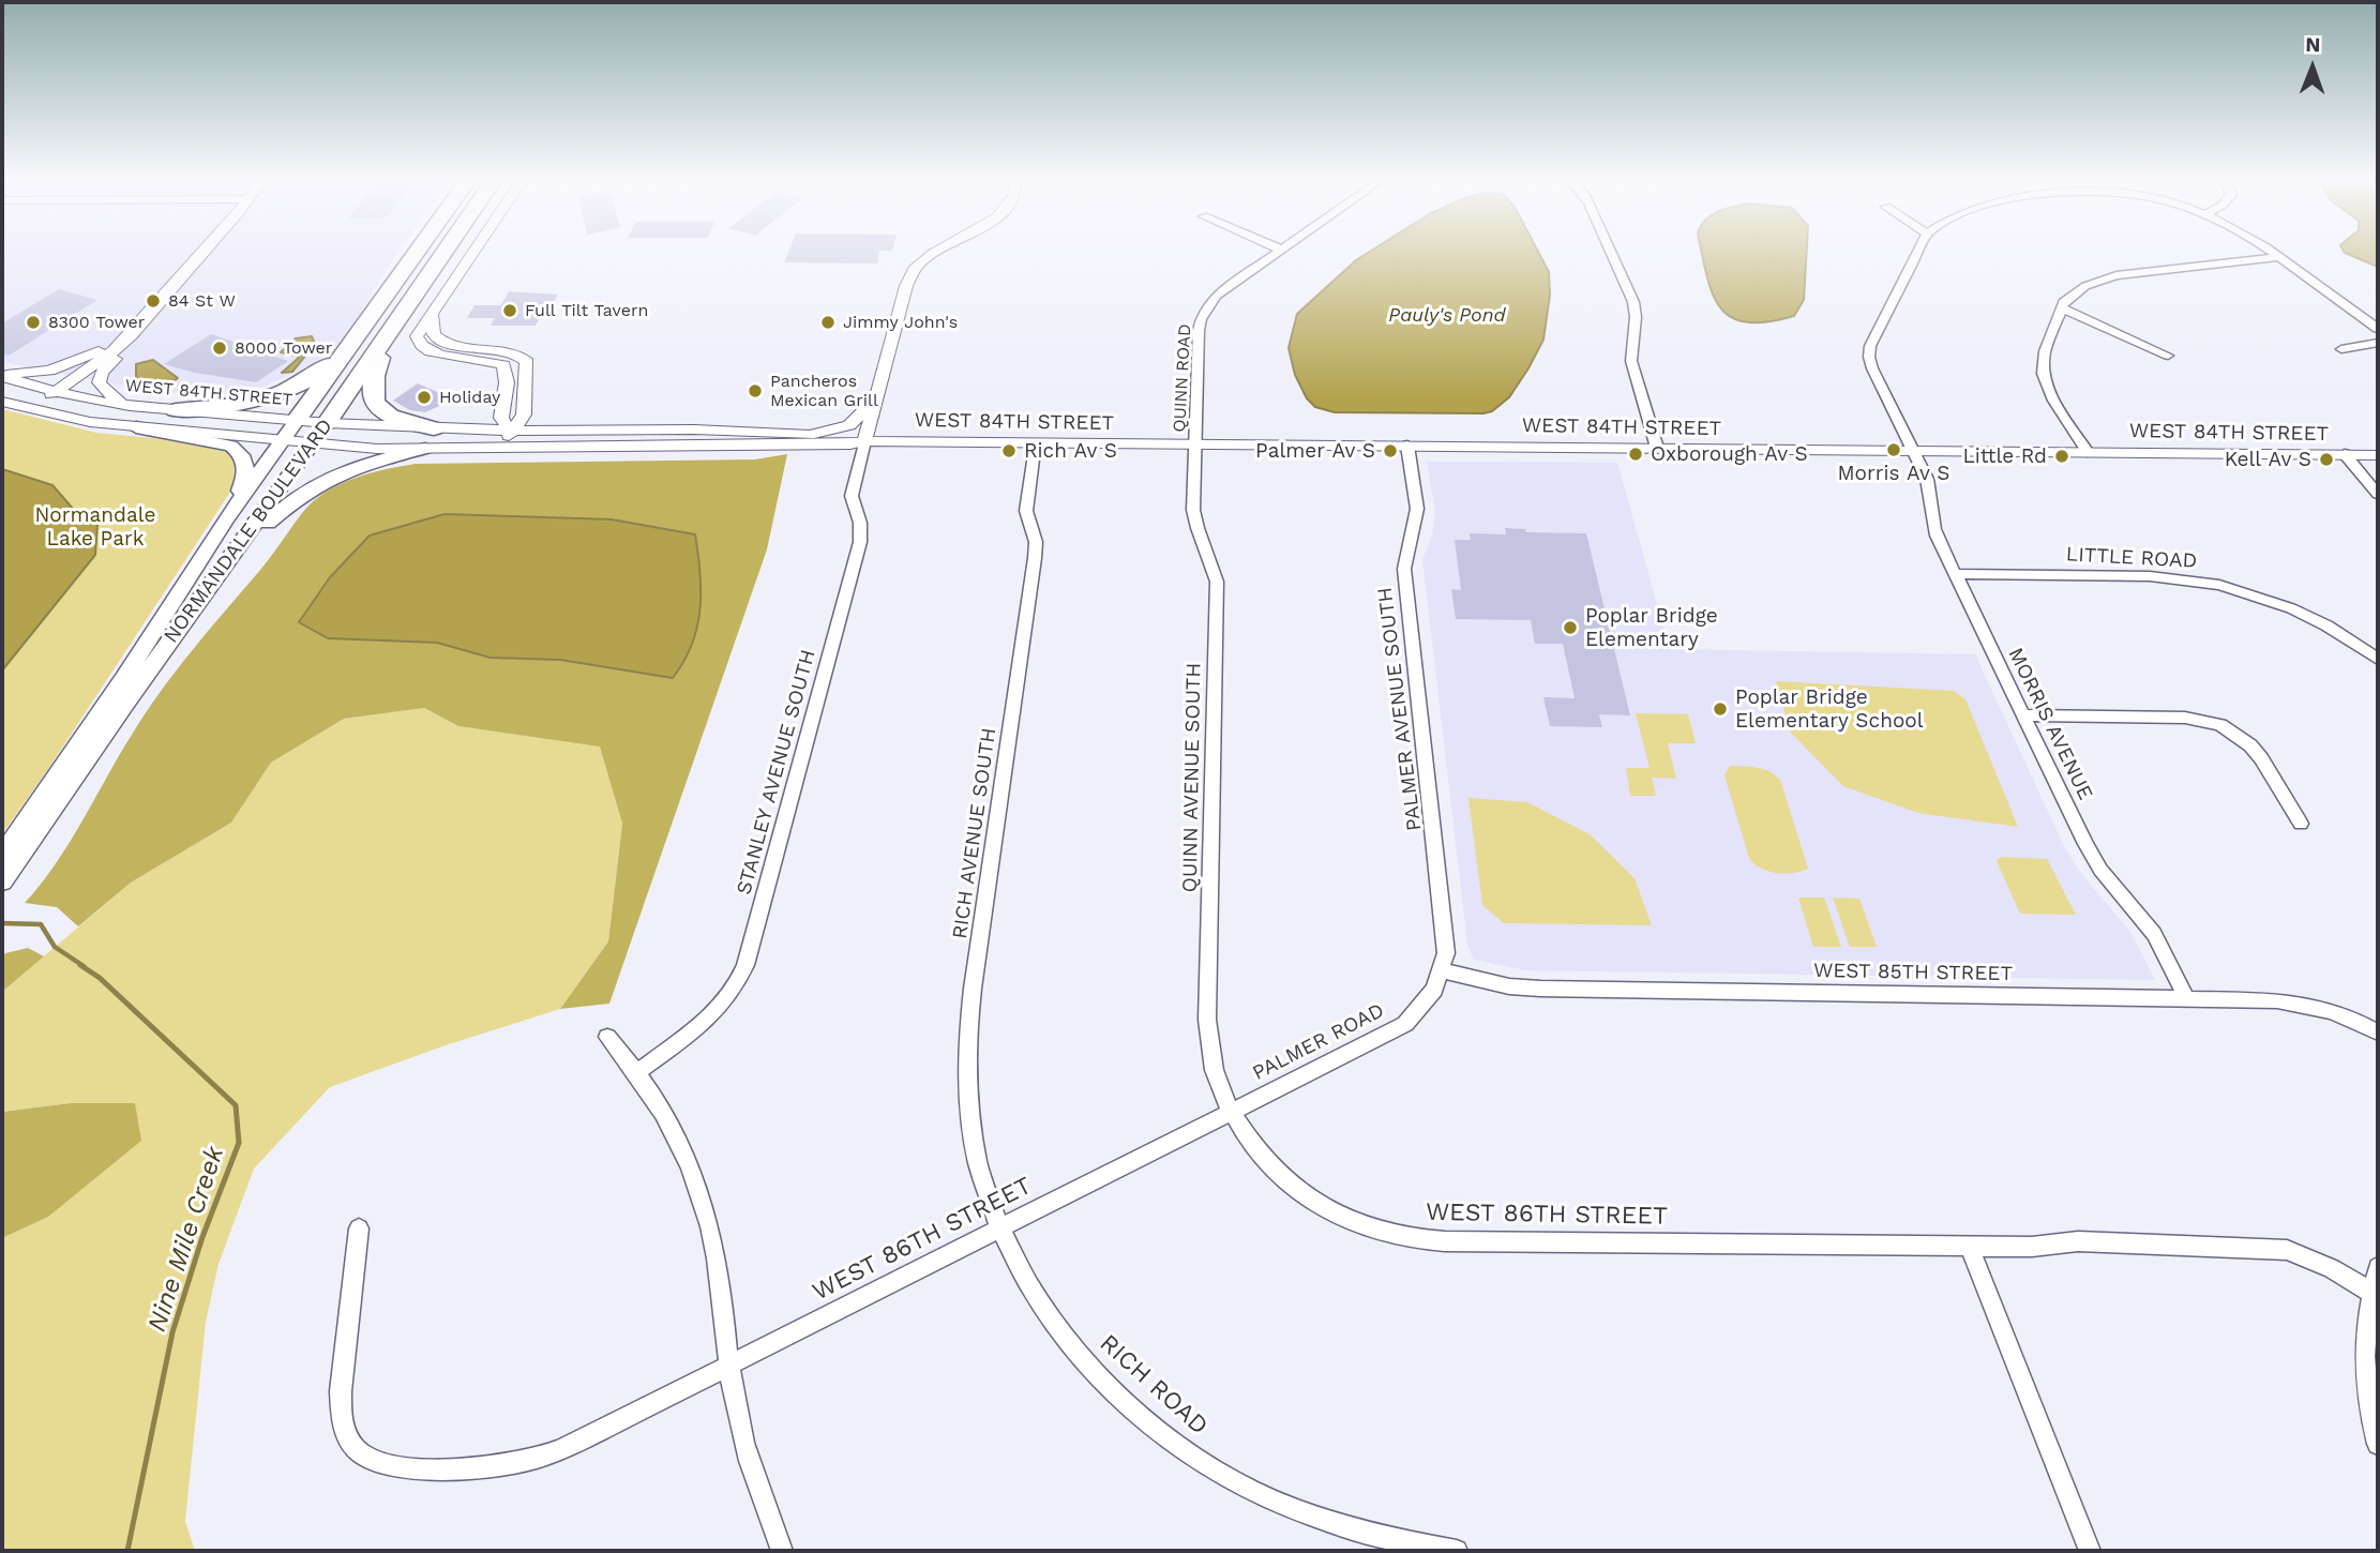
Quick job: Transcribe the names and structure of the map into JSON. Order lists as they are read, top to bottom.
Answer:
{
  "streets": {
    "highway": ["NORMANDALE BOULEVARD"],
    "street": [
      "QUINN ROAD",
      "WEST 84TH STREET",
      "LITTLE ROAD",
      "PALMER AVENUE SOUTH",
      "MORRIS AVENUE",
      "STANLEY AVENUE SOUTH",
      "QUINN AVENUE SOUTH",
      "RICH AVENUE SOUTH",
      "WEST 85TH STREET",
      "PALMER ROAD",
      "WEST 86TH STREET",
      "RICH ROAD"
    ]
  },
  "crossings": [
    ["QUINN ROAD", "WEST 84TH STREET"],
    ["QUINN ROAD", "QUINN AVENUE SOUTH"],
    ["WEST 84TH STREET", "NORMANDALE BOULEVARD"],
    ["WEST 84TH STREET", "PALMER AVENUE SOUTH"],
    ["WEST 84TH STREET", "MORRIS AVENUE"],
    ["WEST 84TH STREET", "STANLEY AVENUE SOUTH"],
    ["WEST 84TH STREET", "QUINN AVENUE SOUTH"],
    ["WEST 84TH STREET", "RICH AVENUE SOUTH"],
    ["LITTLE ROAD", "MORRIS AVENUE"],
    ["PALMER AVENUE SOUTH", "WEST 85TH STREET"],
    ["PALMER AVENUE SOUTH", "PALMER ROAD"],
    ["MORRIS AVENUE", "WEST 85TH STREET"],
    ["QUINN AVENUE SOUTH", "PALMER ROAD"],
    ["QUINN AVENUE SOUTH", "WEST 86TH STREET"],
    ["RICH AVENUE SOUTH", "WEST 86TH STREET"],
    ["RICH AVENUE SOUTH", "RICH ROAD"],
    ["WEST 85TH STREET", "PALMER ROAD"],
    ["PALMER ROAD", "WEST 86TH STREET"],
    ["WEST 86TH STREET", "RICH ROAD"]
  ],
  "water": ["Pauly's Pond", "Nine Mile Creek"],
  "parks": ["Normandale Lake Park"],
  "places": [
    "84 St W",
    "Full Tilt Tavern",
    "8300 Tower",
    "Jimmy John's",
    "8000 Tower",
    "Pancheros Mexican Grill",
    "Holiday",
    "Morris Av S",
    "Rich Av S",
    "Palmer Av S",
    "Oxborough Av S",
    "Little Rd",
    "Kell Av S",
    "Poplar Bridge Elementary",
    "Poplar Bridge Elementary School"
  ],
  "north": "top"
}
